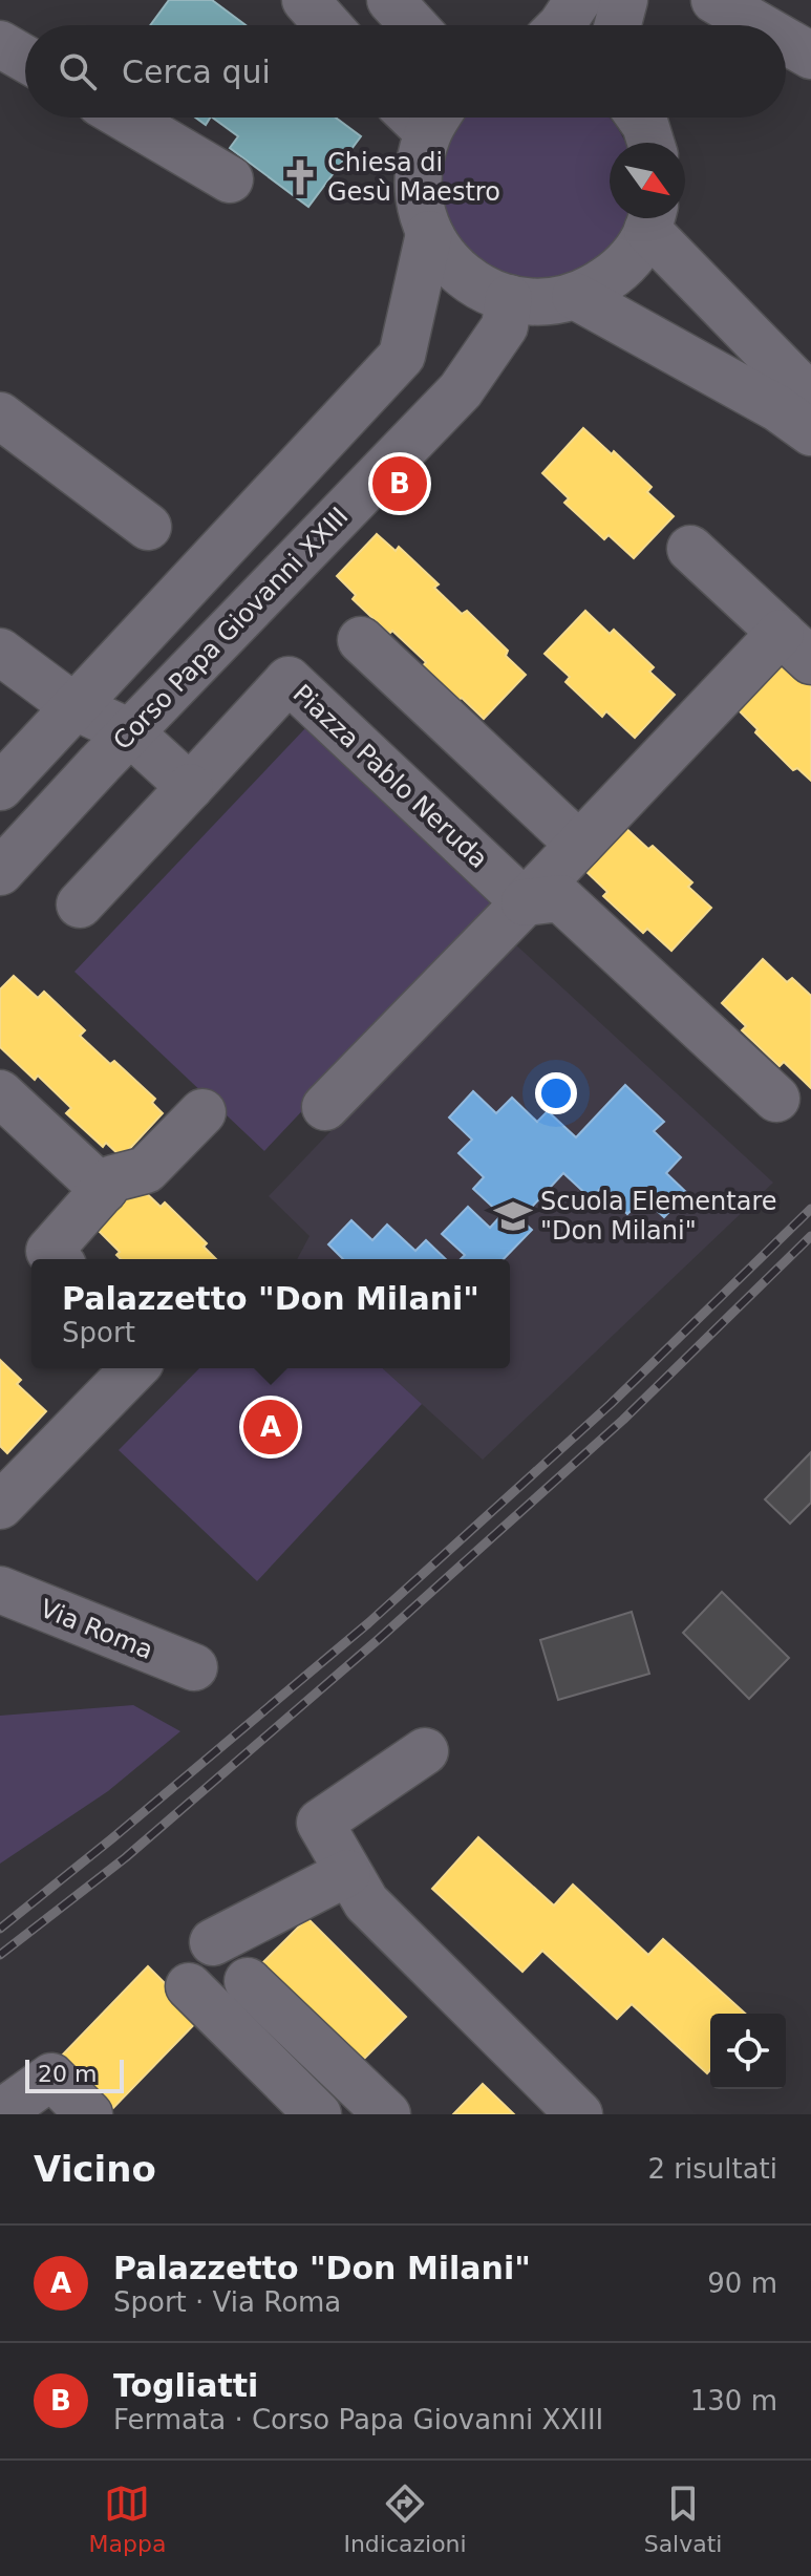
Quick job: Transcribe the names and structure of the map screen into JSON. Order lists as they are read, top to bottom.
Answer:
{
  "streets": {
    "street": ["Corso Papa Giovanni XXIII", "Piazza Pablo Neruda", "Via Roma"]
  },
  "places": {
    "church": ["Chiesa di Gesù Maestro"],
    "school or university": ["Scuola Elementare \"Don Milani\""]
  },
  "scale_bar": "20 m",
  "north": "bottom right",
  "page": {
    "search": "Cerca qui",
    "pins": ["B", "A"],
    "popup": ["Palazzetto \"Don Milani\"", "Sport"],
    "scale": "20 m",
    "heading": ["Vicino", "2 risultati"],
    "list": [
      {
        "mark": "A",
        "name": "Palazzetto \"Don Milani\"",
        "note": "Sport · Via Roma",
        "value": "90 m"
      },
      {
        "mark": "B",
        "name": "Togliatti",
        "note": "Fermata · Corso Papa Giovanni XXIII",
        "value": "130 m"
      }
    ],
    "nav": ["Mappa", "Indicazioni", "Salvati"]
  }
}
